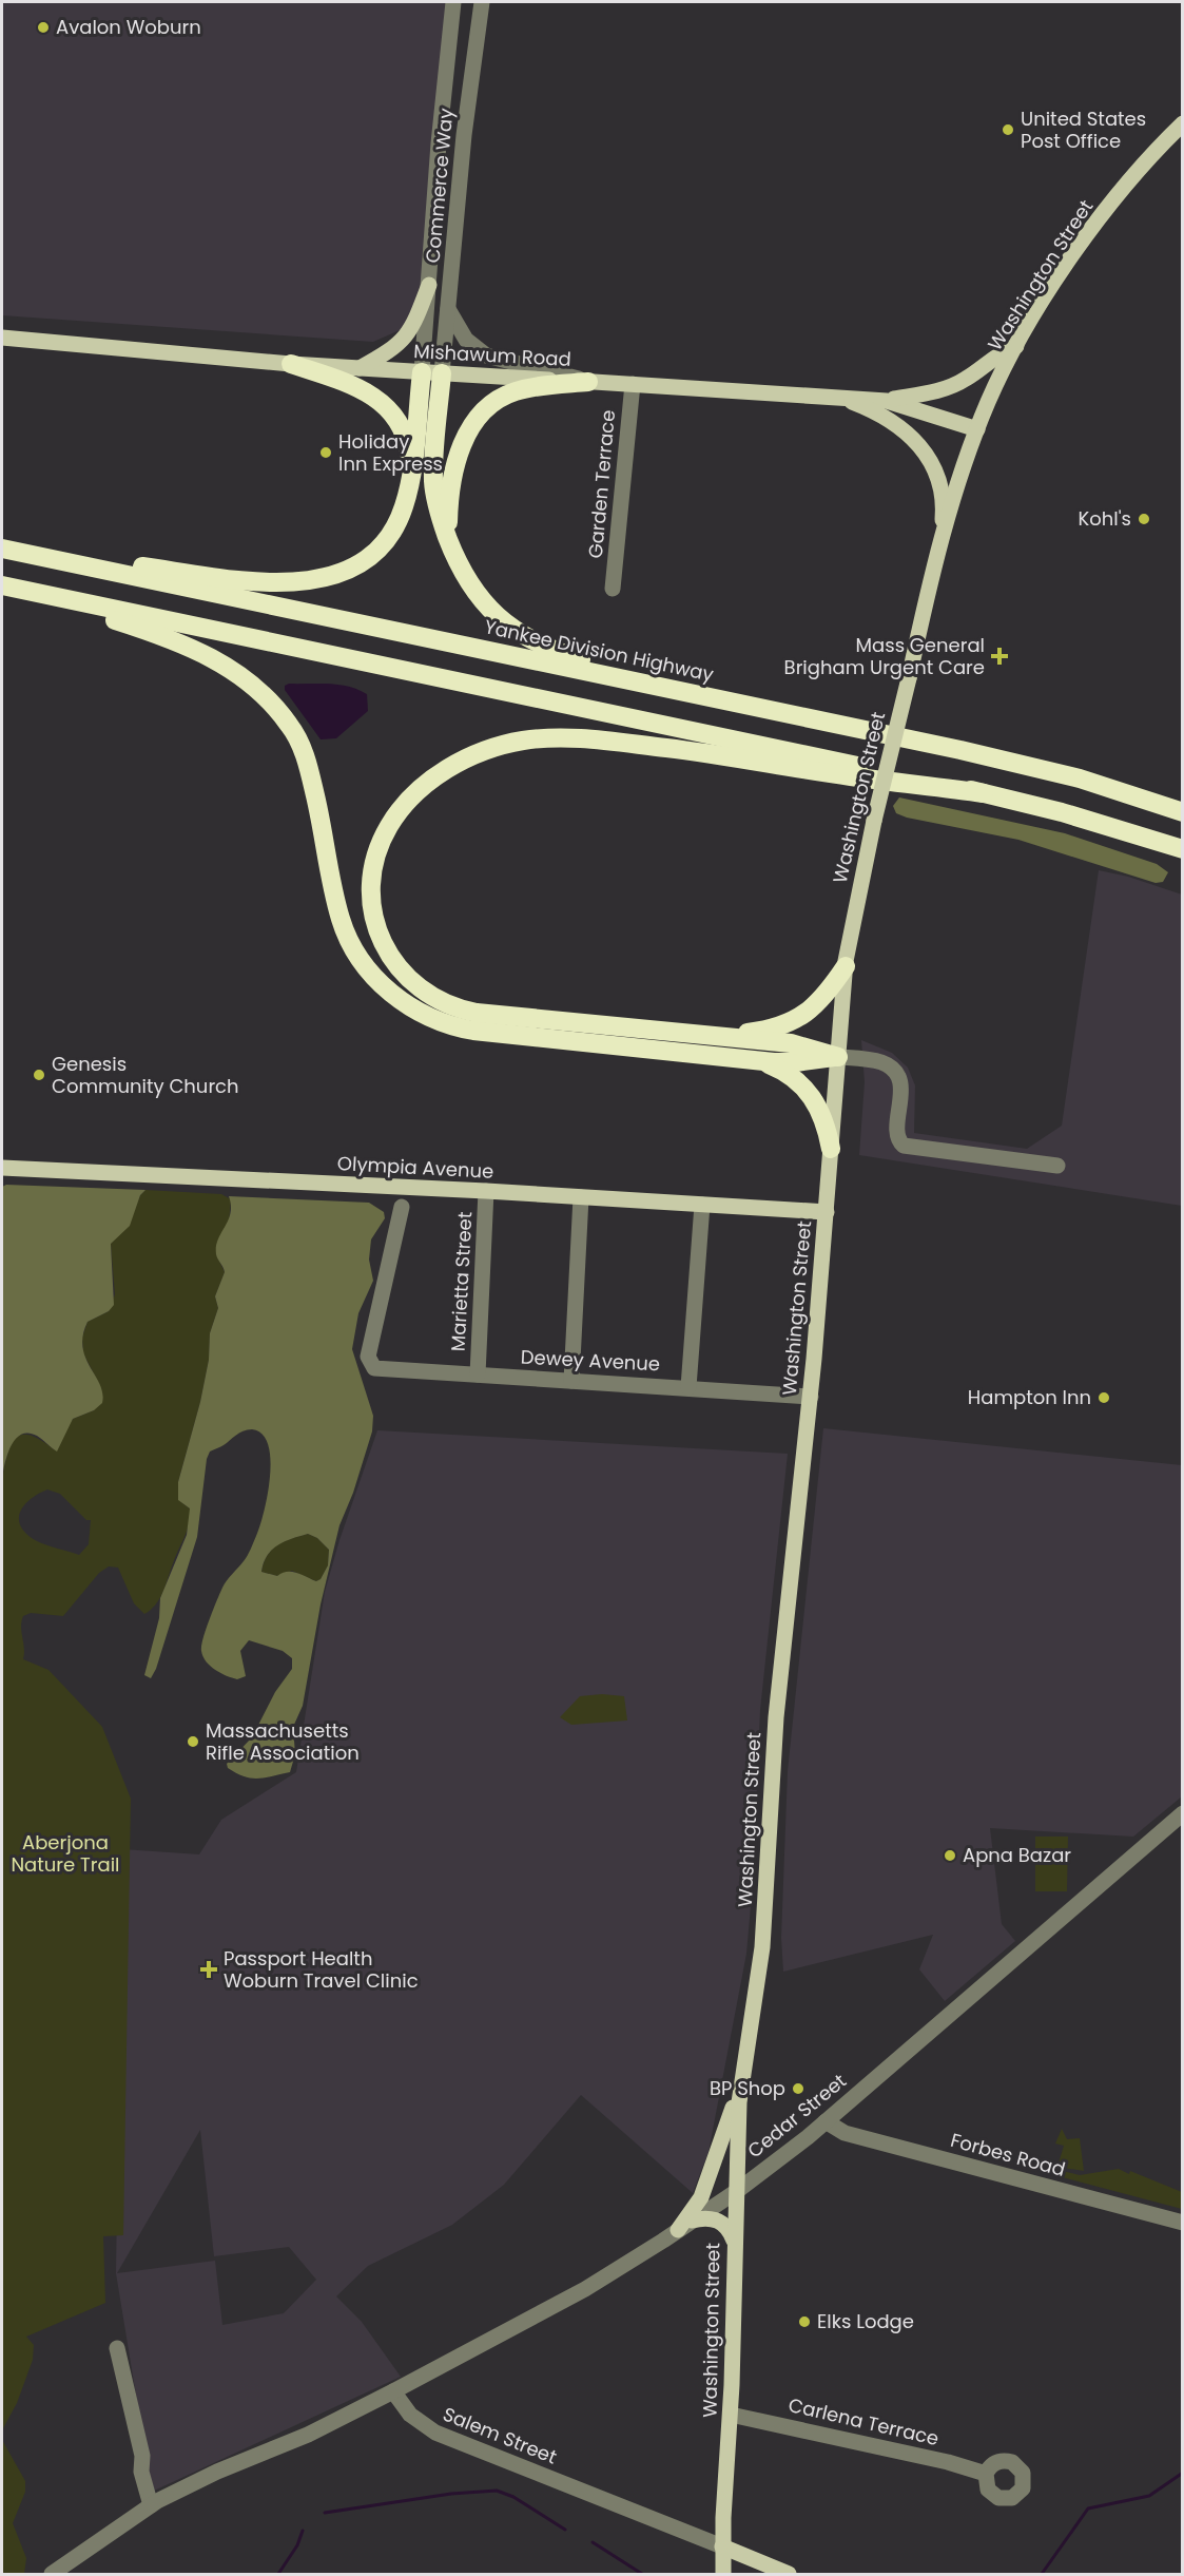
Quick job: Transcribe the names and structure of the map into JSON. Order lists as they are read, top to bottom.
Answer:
{
  "streets": {
    "highway": ["Yankee Division Highway"],
    "main road": [
      "Washington Street",
      "Mishawum Road",
      "Olympia Avenue",
      "Salem Street"
    ],
    "street": [
      "Commerce Way",
      "Garden Terrace",
      "Marietta Street",
      "Dewey Avenue",
      "Cedar Street",
      "Forbes Road",
      "Carlena Terrace"
    ]
  },
  "crossings": [
    ["Commerce Way", "Mishawum Road"],
    ["Washington Street", "Mishawum Road"],
    ["Washington Street", "Olympia Avenue"],
    ["Washington Street", "Dewey Avenue"],
    ["Washington Street", "Cedar Street"],
    ["Washington Street", "Carlena Terrace"],
    ["Washington Street", "Salem Street"],
    ["Mishawum Road", "Garden Terrace"],
    ["Olympia Avenue", "Marietta Street"],
    ["Marietta Street", "Dewey Avenue"],
    ["Cedar Street", "Forbes Road"],
    ["Cedar Street", "Salem Street"]
  ],
  "parks": ["Aberjona Nature Trail"],
  "places": {
    "other": [
      "Avalon Woburn",
      "United States Post Office",
      "Holiday Inn Express",
      "Kohl's",
      "Genesis Community Church",
      "Hampton Inn",
      "Massachusetts Rifle Association",
      "Apna Bazar",
      "BP Shop",
      "Elks Lodge"
    ],
    "health": ["Mass General Brigham Urgent Care", "Passport Health Woburn Travel Clinic"]
  }
}
